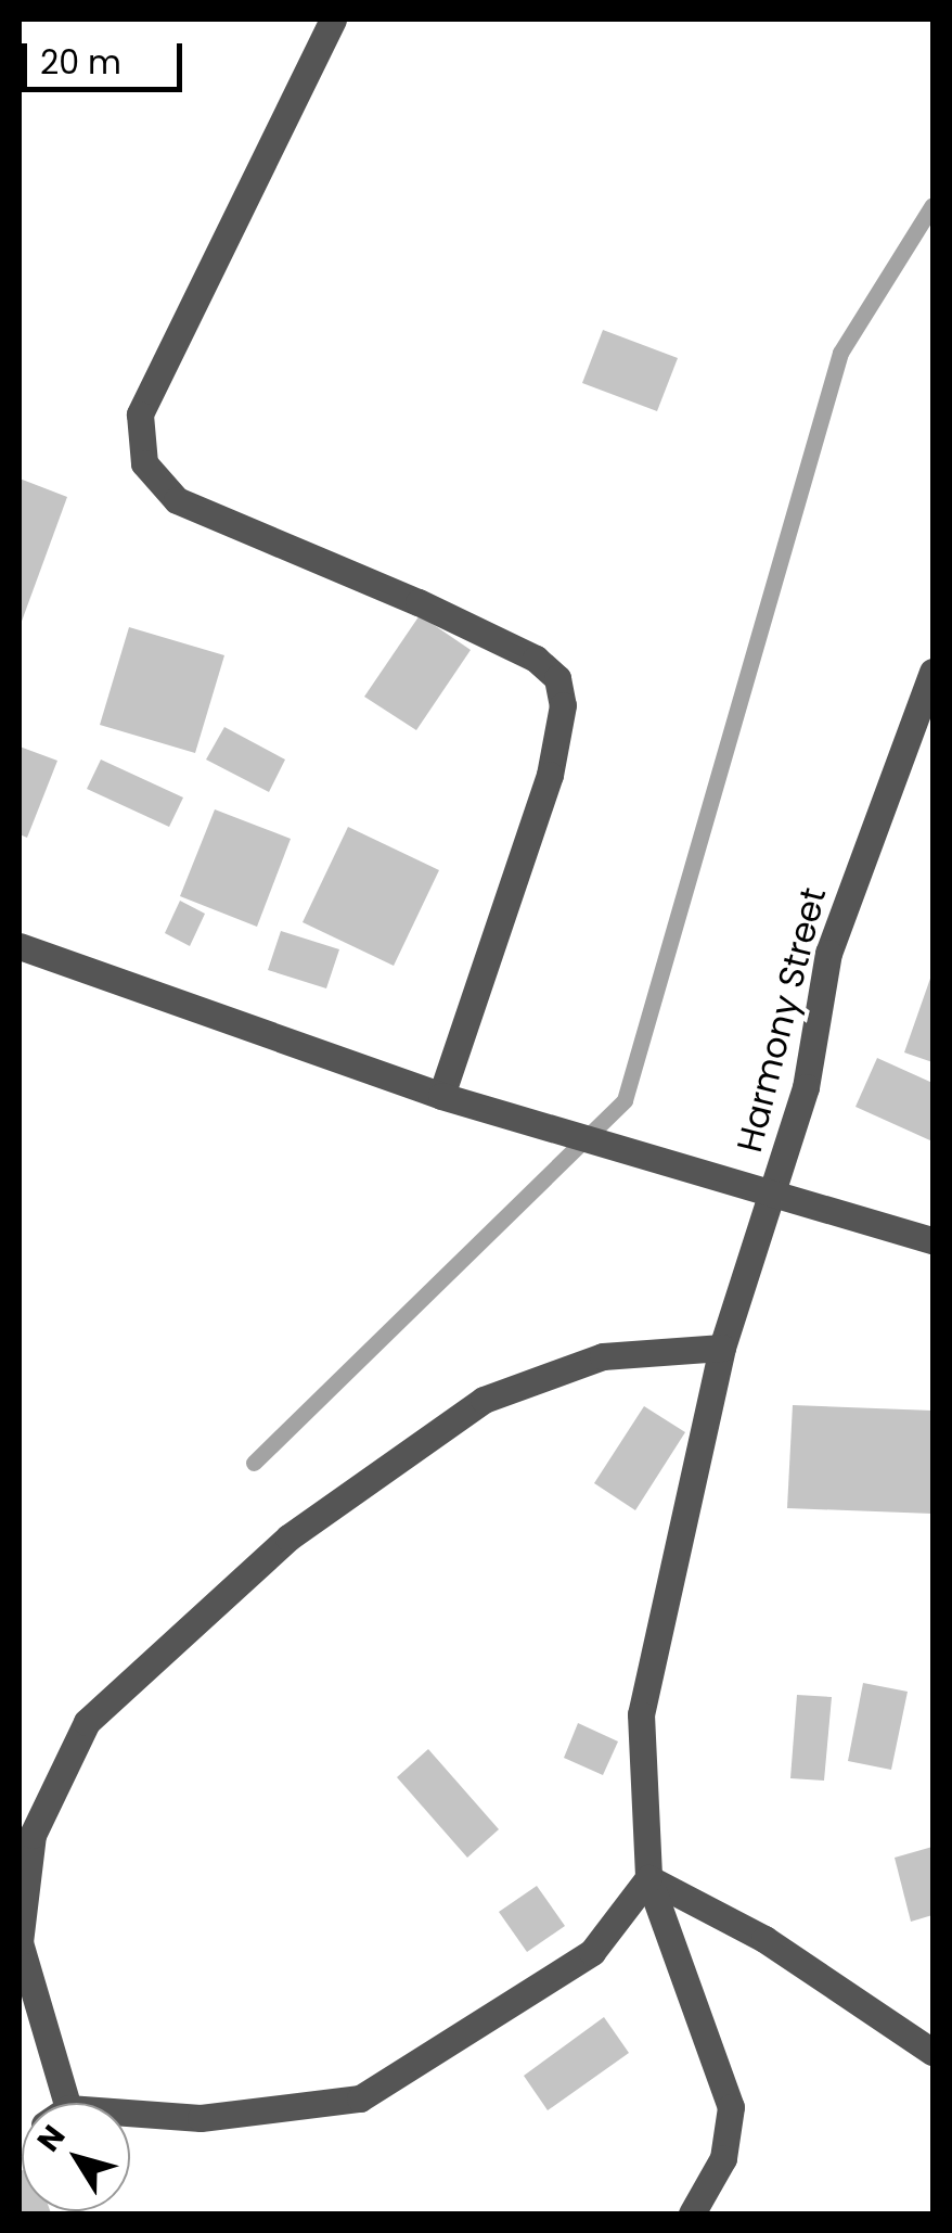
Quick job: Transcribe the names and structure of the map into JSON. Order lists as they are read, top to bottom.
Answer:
{
  "streets": {
    "street": ["Harmony Street"]
  },
  "scale_bar": "20 m",
  "north": "top left"
}
